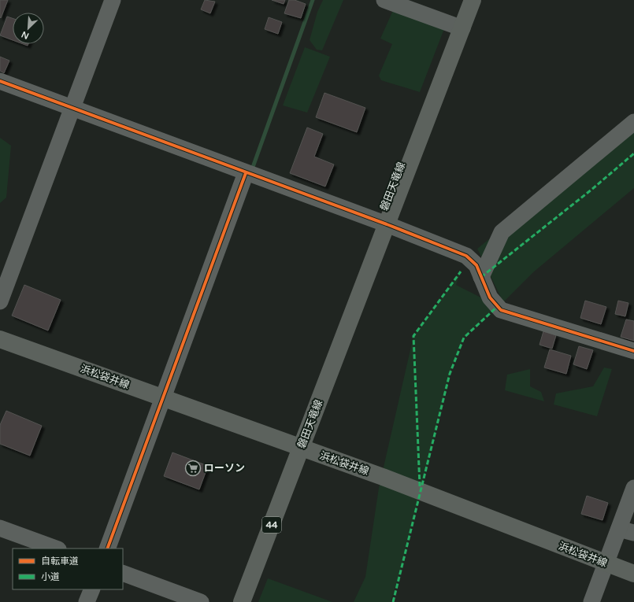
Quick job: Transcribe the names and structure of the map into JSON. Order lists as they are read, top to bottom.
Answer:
{
  "streets": {
    "main road": ["磐田天竜線", "浜松袋井線", "44"]
  },
  "crossings": [
    ["磐田天竜線", "浜松袋井線"]
  ],
  "places": {
    "supermarket": ["ローソン"]
  },
  "legend": ["自転車道", "小道"],
  "north": "bottom left"
}
